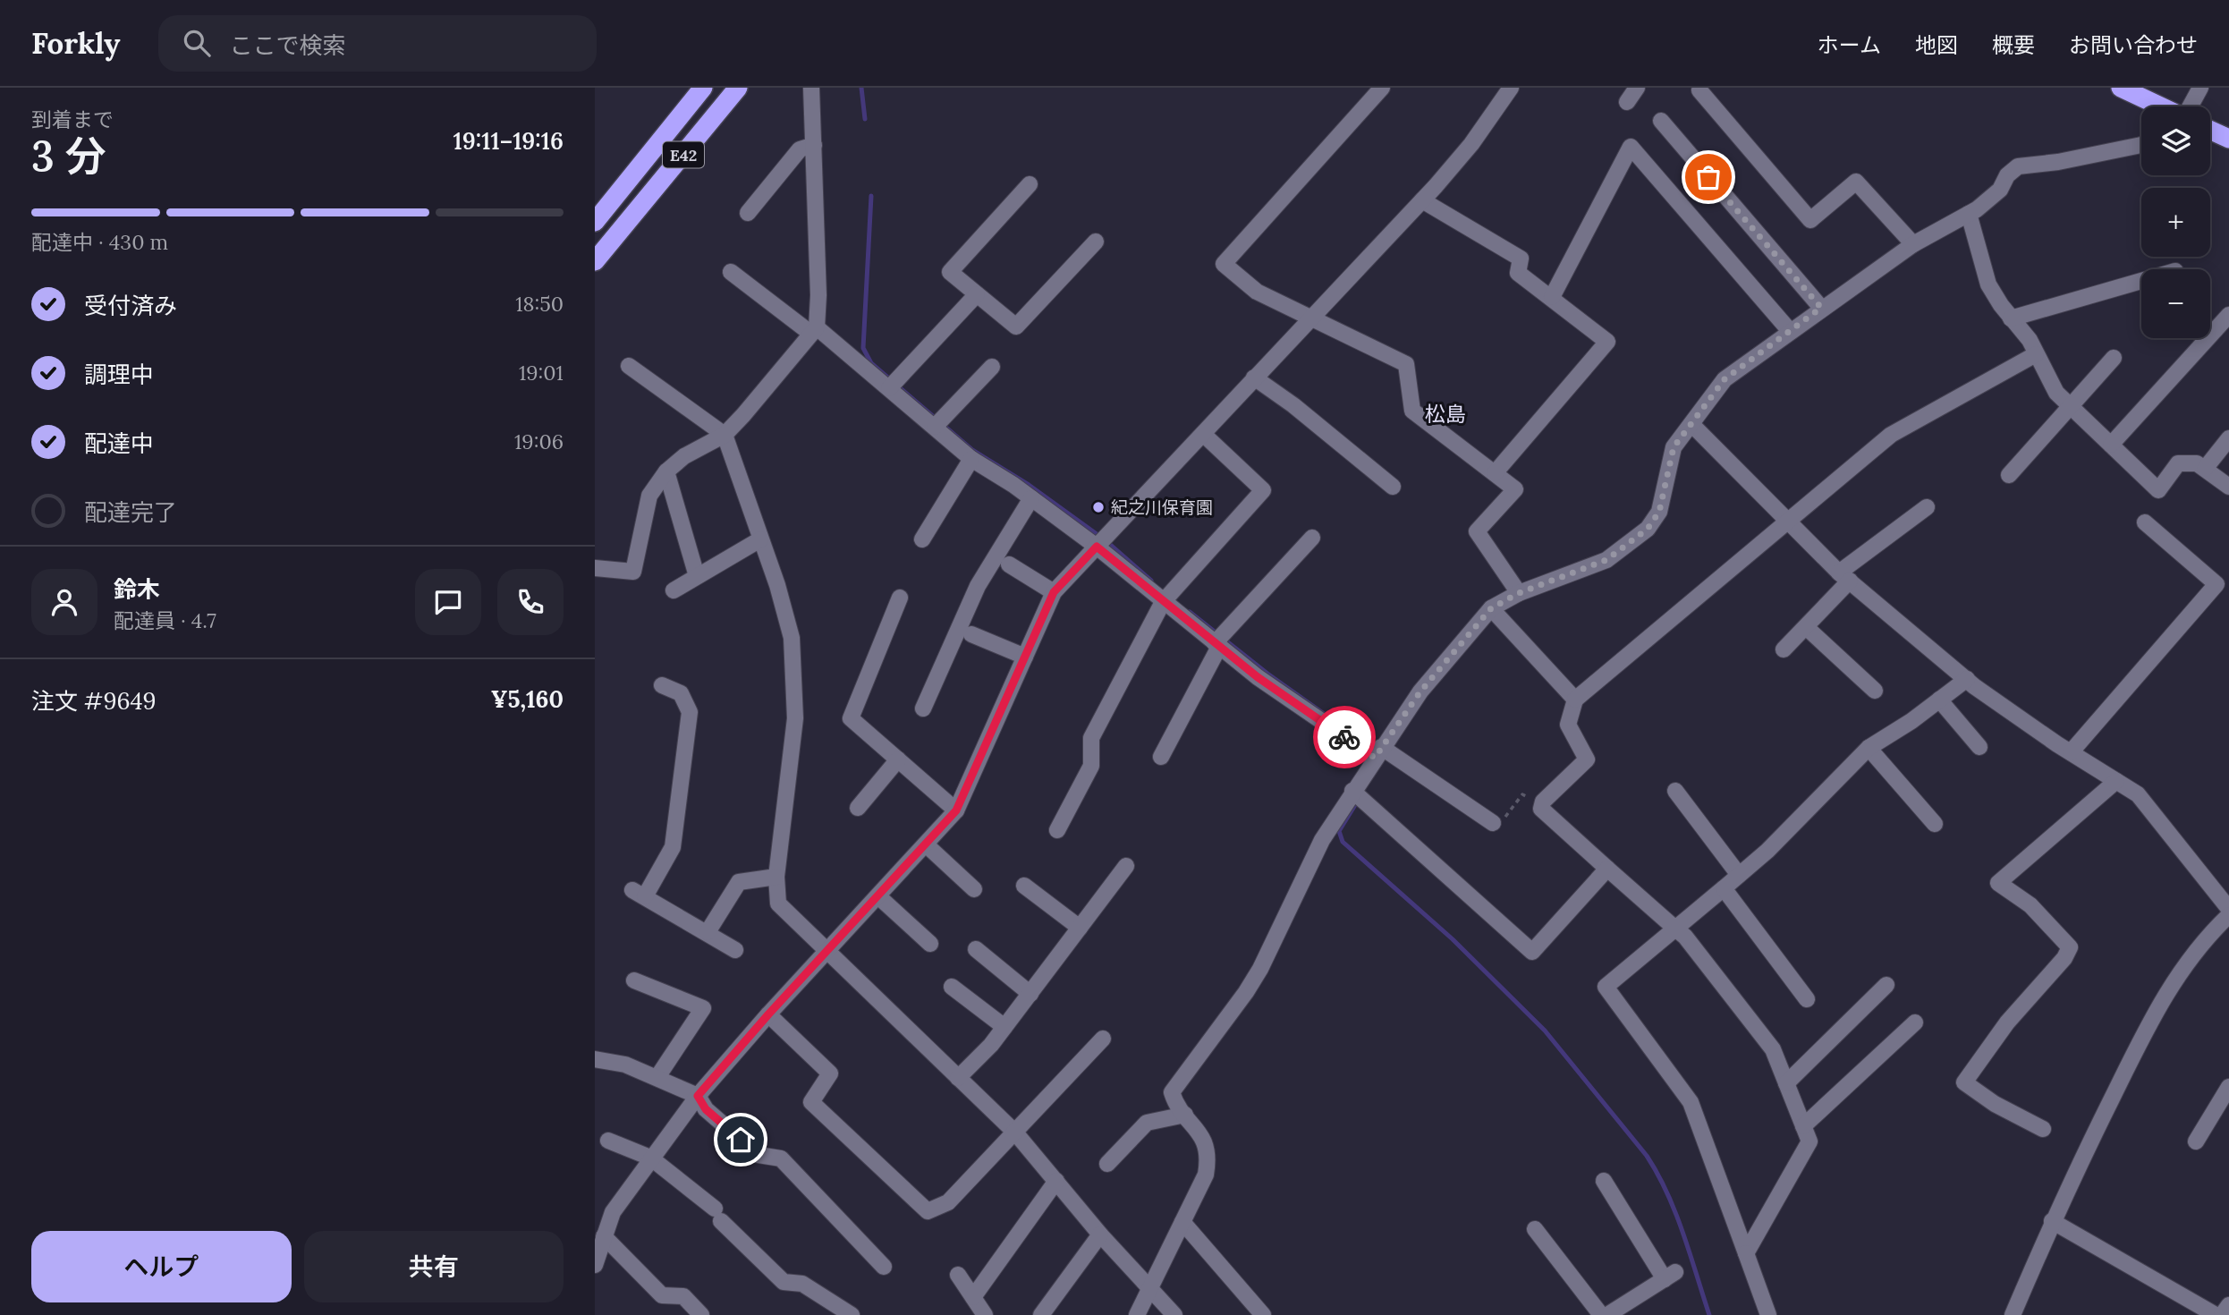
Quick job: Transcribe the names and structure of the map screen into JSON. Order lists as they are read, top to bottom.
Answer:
{
  "streets": {
    "highway": ["E42"]
  },
  "districts": ["松島"],
  "places": ["紀之川保育園"],
  "page": {
    "header": "Forkly",
    "search": "ここで検索",
    "nav": [
      "ホーム",
      "地図",
      "概要",
      "お問い合わせ"
    ],
    "heading": ["3 分", "到着まで", "19:11–19:16"],
    "panel": [
      "鈴木",
      "配達員 · 4.7",
      "注文 #9649",
      "¥5,160"
    ],
    "map_buttons": ["+", "−"],
    "bar": "配達中 · 430 m",
    "list": [
      ["受付済み", "18:50"],
      ["調理中", "19:01"],
      ["配達中", "19:06"],
      "配達完了"
    ],
    "buttons": ["ヘルプ", "共有"]
  }
}
